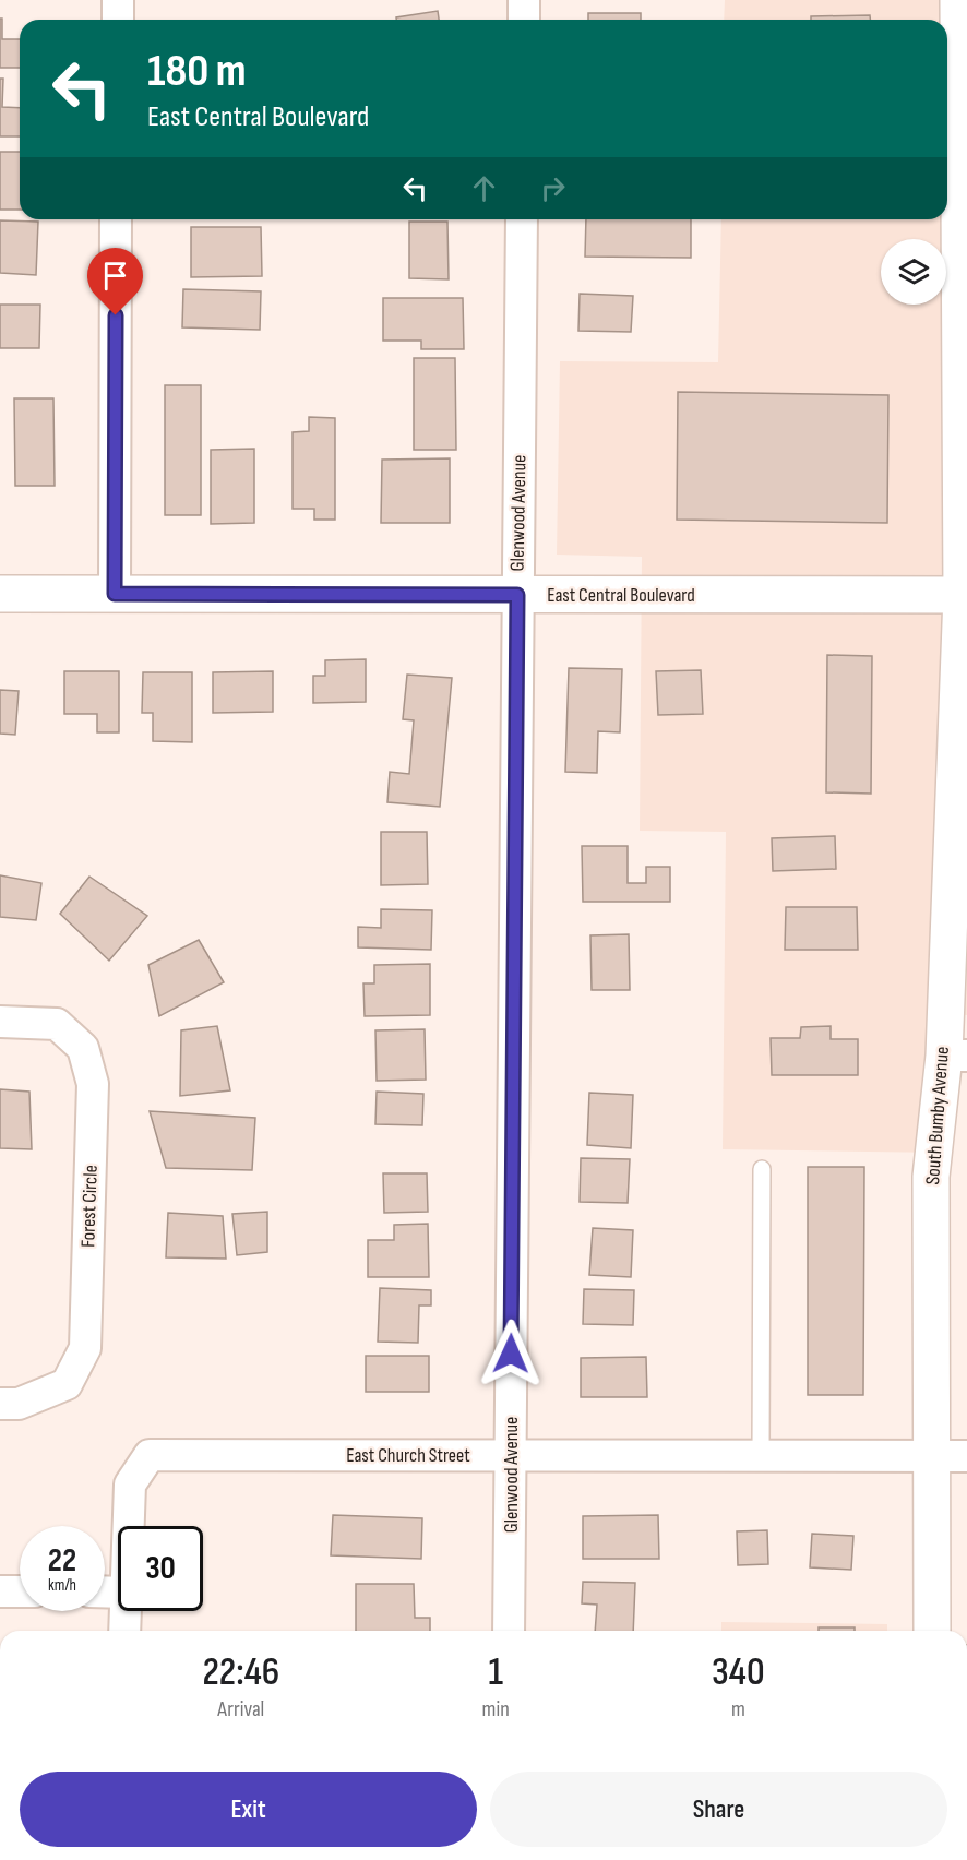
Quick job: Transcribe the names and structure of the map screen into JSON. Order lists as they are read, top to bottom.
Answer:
{
  "streets": {
    "street": [
      "Glenwood Avenue",
      "East Central Boulevard",
      "South Bumby Avenue",
      "Forest Circle",
      "East Church Street"
    ]
  },
  "crossings": [
    ["Glenwood Avenue", "East Central Boulevard"],
    ["Glenwood Avenue", "East Church Street"],
    ["East Central Boulevard", "South Bumby Avenue"],
    ["South Bumby Avenue", "East Church Street"]
  ],
  "page": {
    "turn": ["180 m", "East Central Boulevard"],
    "speed": "22 km/h",
    "limit": "30",
    "eta": [
      "22:46",
      "Arrival",
      "1",
      "min",
      "340",
      "m"
    ],
    "buttons": ["Exit", "Share"]
  }
}
